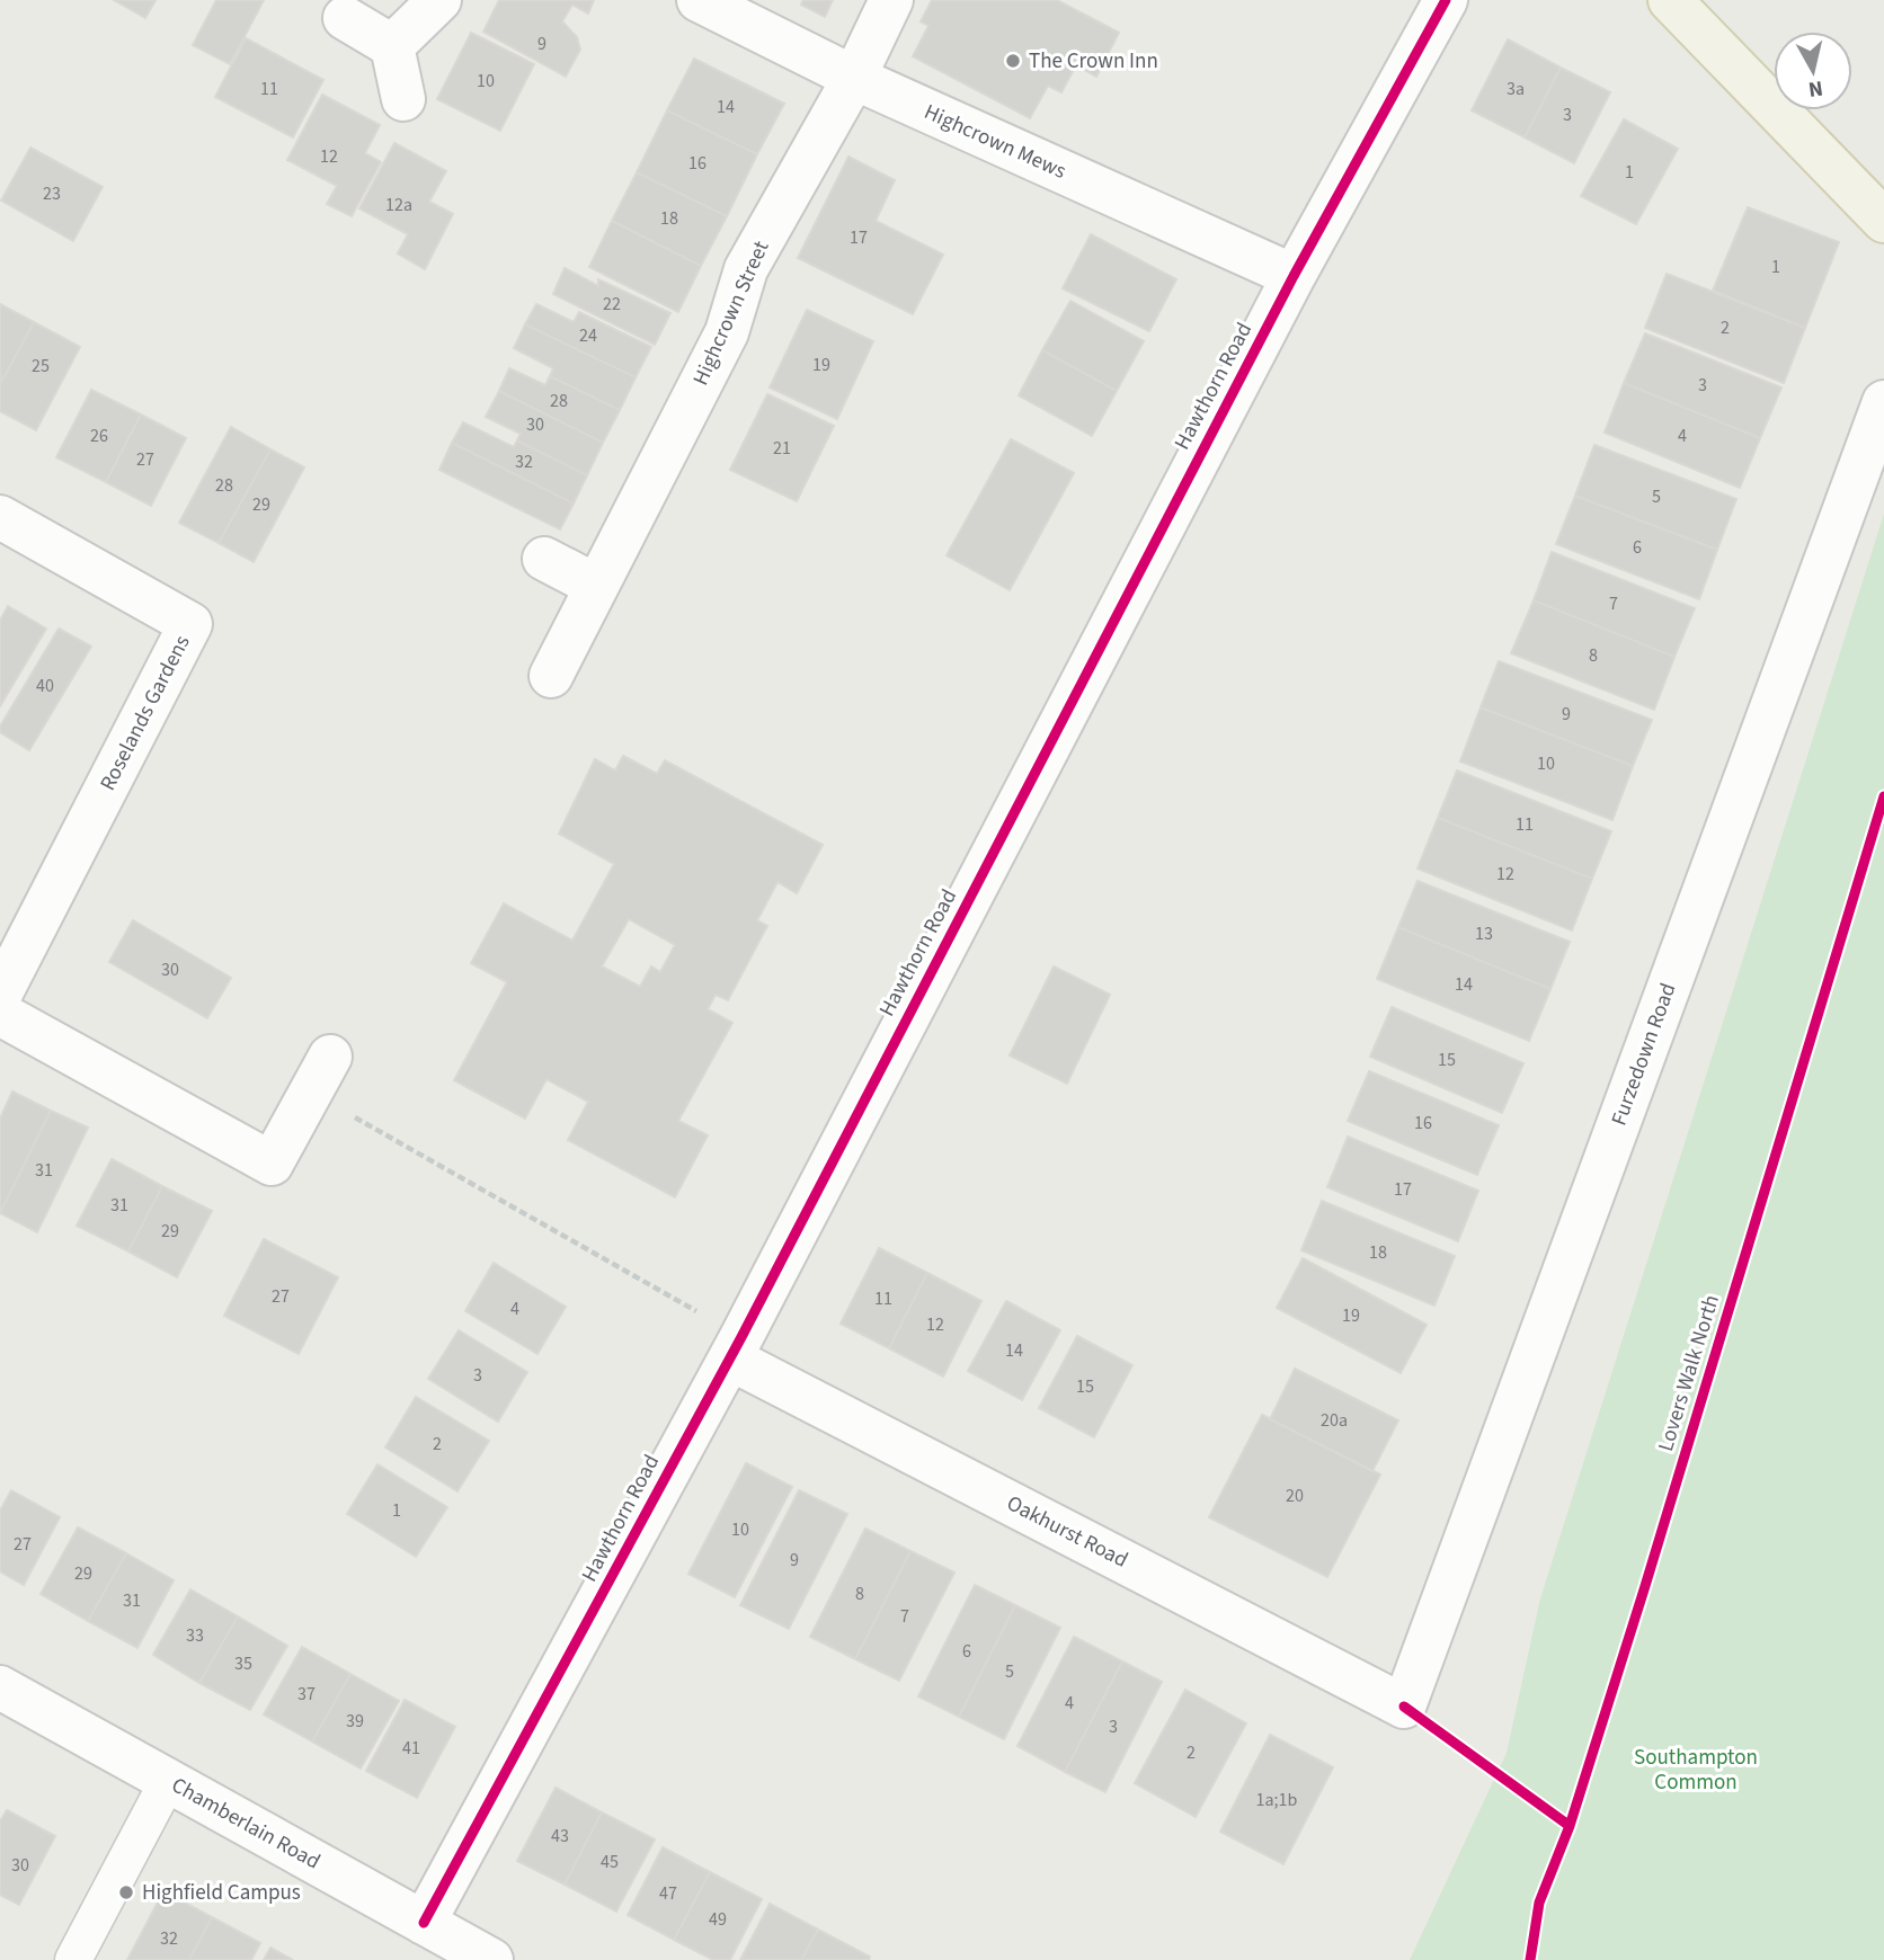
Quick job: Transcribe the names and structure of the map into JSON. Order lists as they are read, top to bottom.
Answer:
{
  "streets": {
    "street": [
      "Highcrown Mews",
      "Highcrown Street",
      "Hawthorn Road",
      "Roselands Gardens",
      "Furzedown Road",
      "Oakhurst Road",
      "Chamberlain Road"
    ],
    "cycle path": ["Lovers Walk North"]
  },
  "crossings": [
    ["Highcrown Mews", "Highcrown Street"],
    ["Highcrown Mews", "Hawthorn Road"],
    ["Hawthorn Road", "Oakhurst Road"],
    ["Hawthorn Road", "Chamberlain Road"],
    ["Furzedown Road", "Oakhurst Road"]
  ],
  "parks": ["Southampton Common"],
  "places": ["The Crown Inn", "Highfield Campus"],
  "house_numbers": [
    "9",
    "10",
    "11",
    "3a",
    "14",
    "3",
    "12",
    "16",
    "1",
    "23",
    "12a",
    "18",
    "17",
    "1",
    "22",
    "2",
    "24",
    "19",
    "25",
    "3",
    "28",
    "30",
    "26",
    "4",
    "21",
    "27",
    "32",
    "28",
    "5",
    "29",
    "6",
    "7",
    "8",
    "40",
    "9",
    "10",
    "11",
    "12",
    "13",
    "30",
    "14",
    "15",
    "16",
    "31",
    "17",
    "31",
    "29",
    "18",
    "27",
    "11",
    "4",
    "19",
    "12",
    "14",
    "3",
    "15",
    "20a",
    "2",
    "20",
    "1",
    "10",
    "27",
    "9",
    "29",
    "8",
    "31",
    "7",
    "33",
    "6",
    "35",
    "5",
    "37",
    "4",
    "39",
    "3",
    "41",
    "2",
    "1a;1b",
    "43",
    "45",
    "30",
    "47",
    "49",
    "32"
  ],
  "north": "bottom"
}
